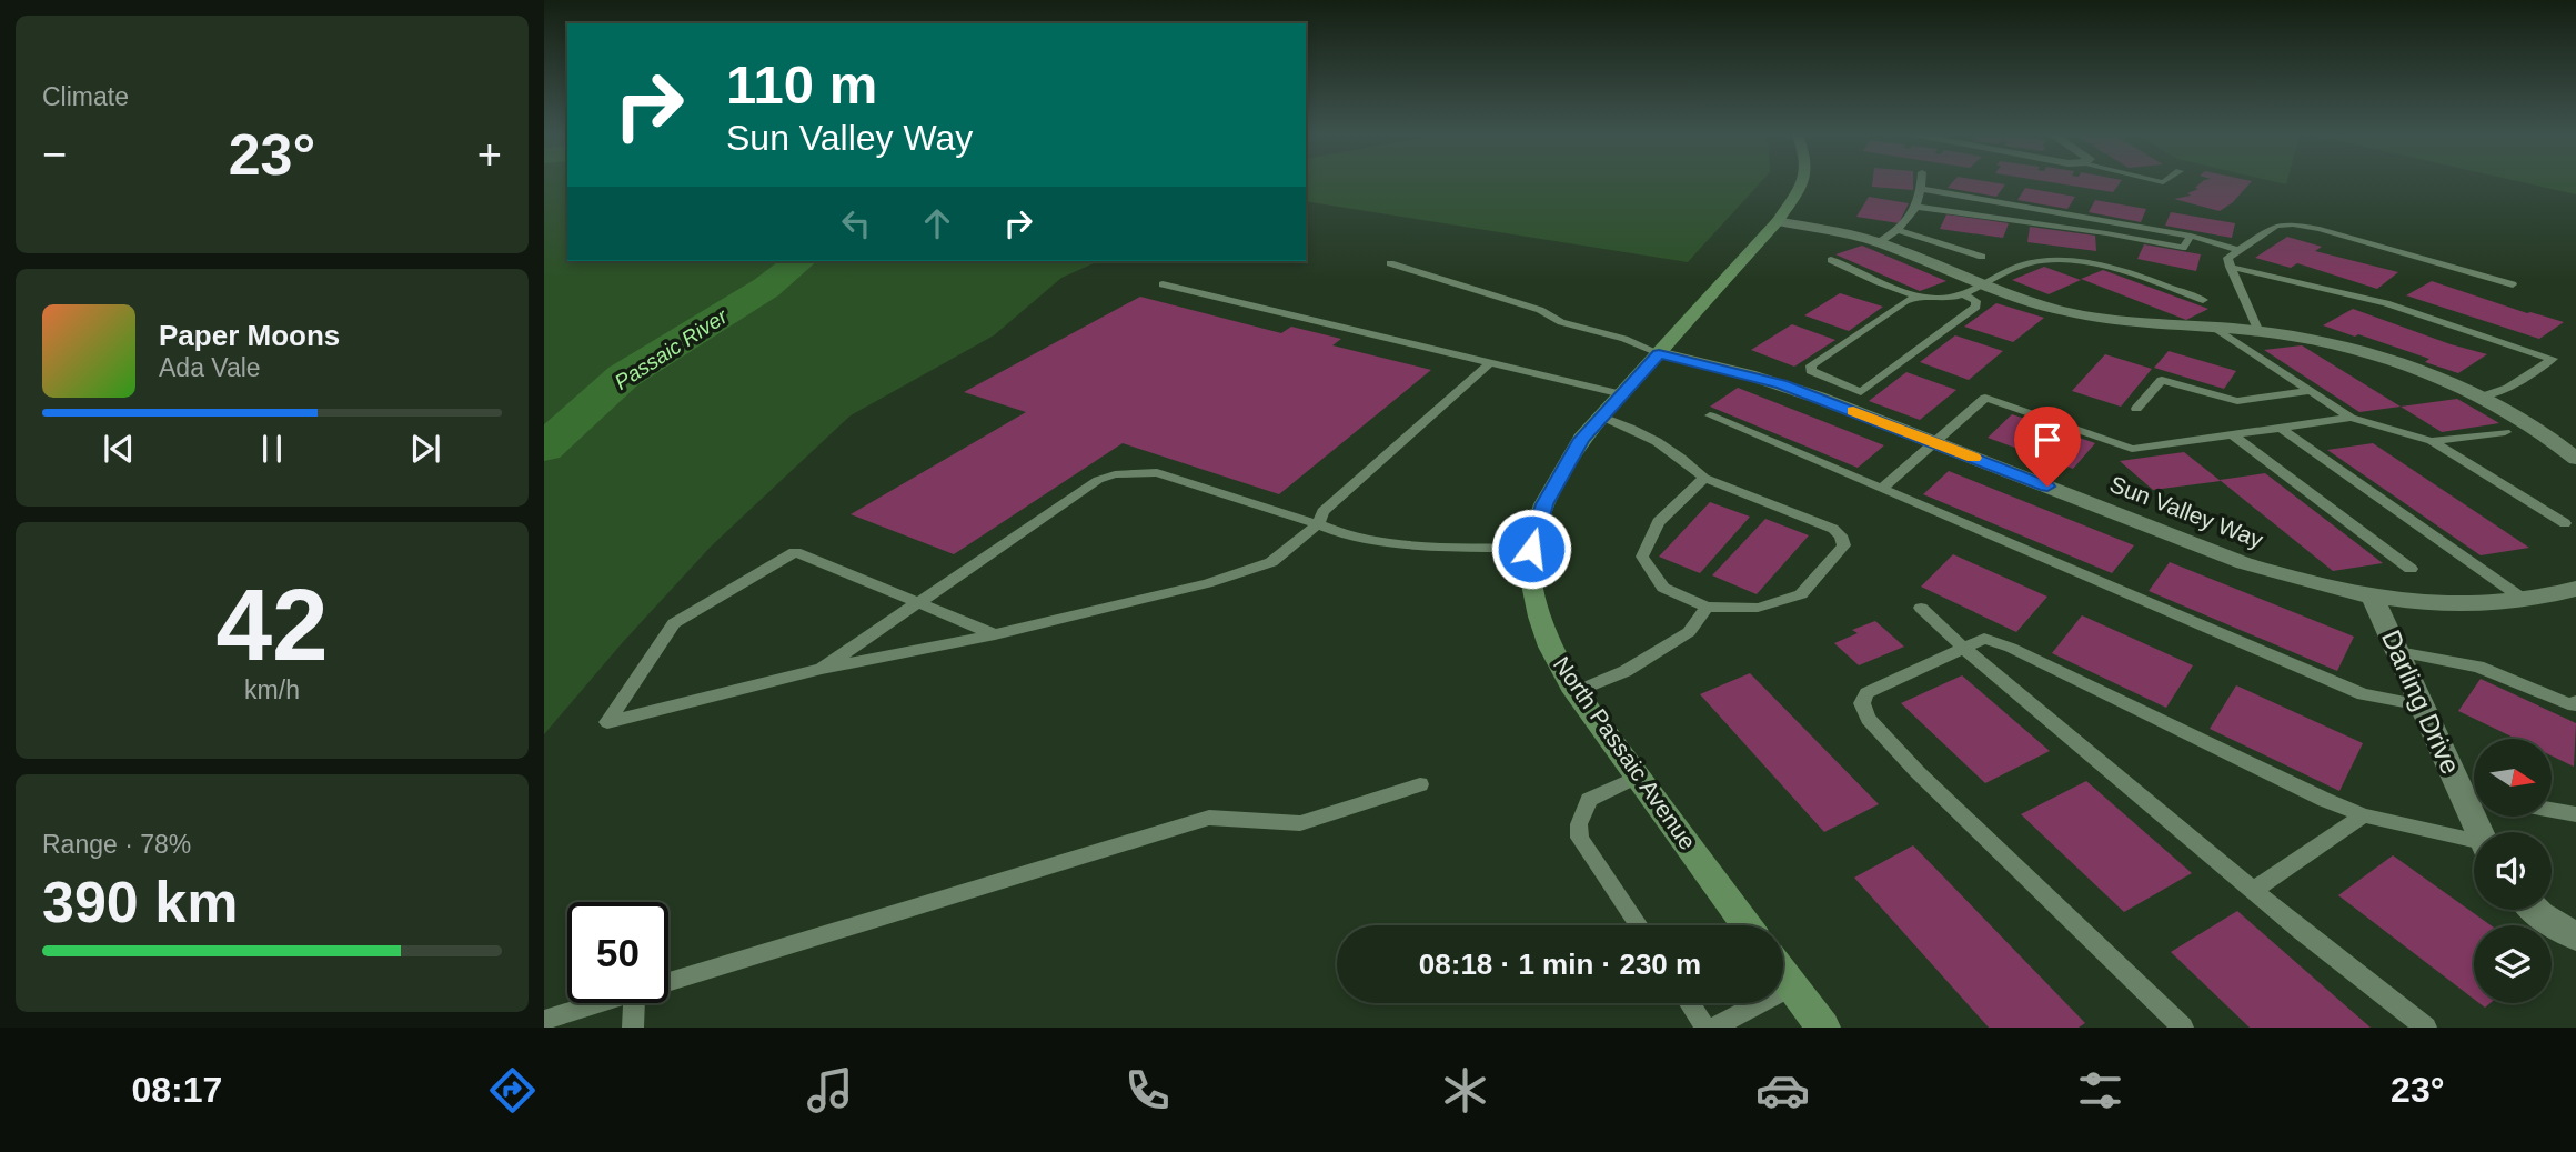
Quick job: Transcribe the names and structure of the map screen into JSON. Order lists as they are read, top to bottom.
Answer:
{
  "streets": {
    "main road": ["North Passaic Avenue"],
    "street": ["Sun Valley Way", "Darling Drive"]
  },
  "crossings": [
    ["Sun Valley Way", "Darling Drive"],
    ["Sun Valley Way", "North Passaic Avenue"]
  ],
  "water": ["Passaic River"],
  "north": "right",
  "page": {
    "tile": [
      "Climate",
      ["42", "km/h"],
      ["Range · 78%", "390 km"]
    ],
    "turn": ["110 m", "Sun Valley Way"],
    "heat": ["−", "23°", "+"],
    "song": ["Paper Moons", "Ada Vale"],
    "limit": "50",
    "trip": "08:18 · 1 min · 230 m",
    "tabs": ["08:17", "23°"]
  }
}
